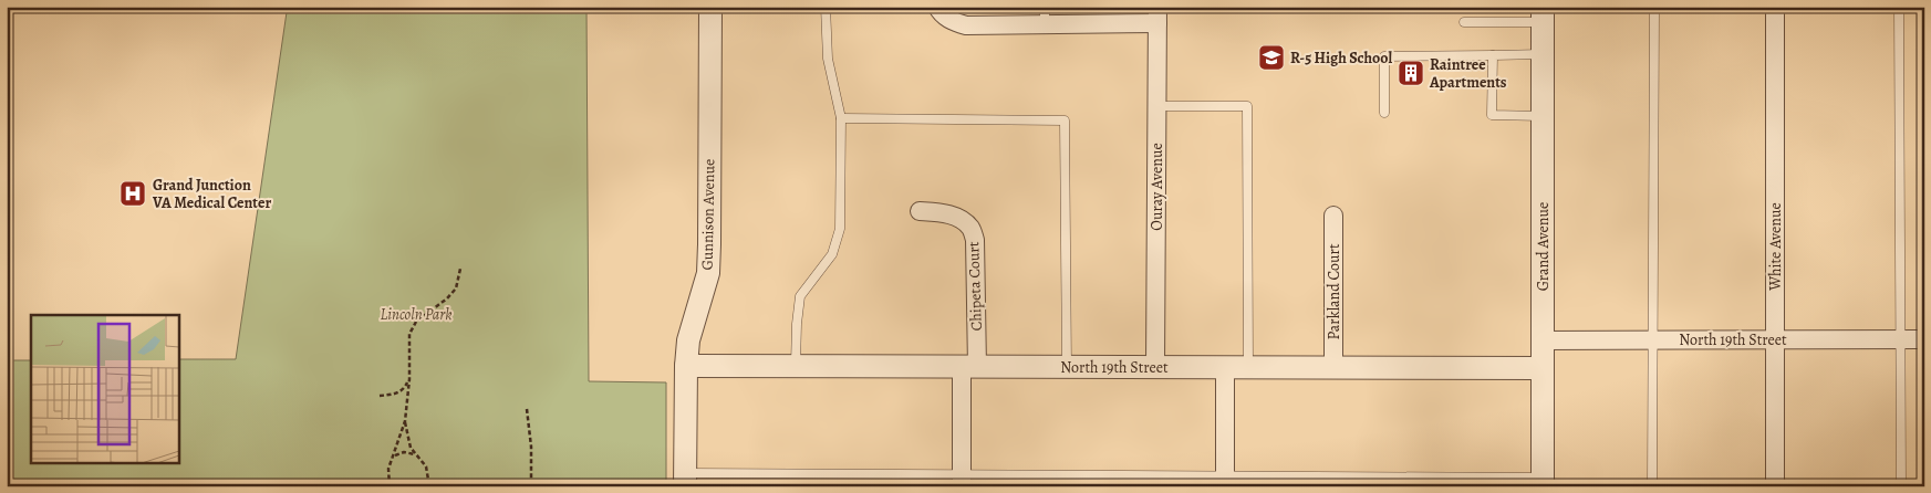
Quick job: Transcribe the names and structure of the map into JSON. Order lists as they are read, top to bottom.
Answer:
{
  "streets": {
    "street": [
      "Ouray Avenue",
      "Gunnison Avenue",
      "Grand Avenue",
      "White Avenue",
      "Chipeta Court",
      "Parkland Court",
      "North 19th Street"
    ]
  },
  "crossings": [
    ["Ouray Avenue", "North 19th Street"],
    ["Gunnison Avenue", "North 19th Street"],
    ["Grand Avenue", "North 19th Street"],
    ["White Avenue", "North 19th Street"],
    ["Chipeta Court", "North 19th Street"],
    ["Parkland Court", "North 19th Street"]
  ],
  "parks": ["Lincoln Park"],
  "places": {
    "school or university": ["R-5 High School"],
    "building": ["Raintree Apartments"],
    "hospital": ["Grand Junction VA Medical Center"]
  }
}
